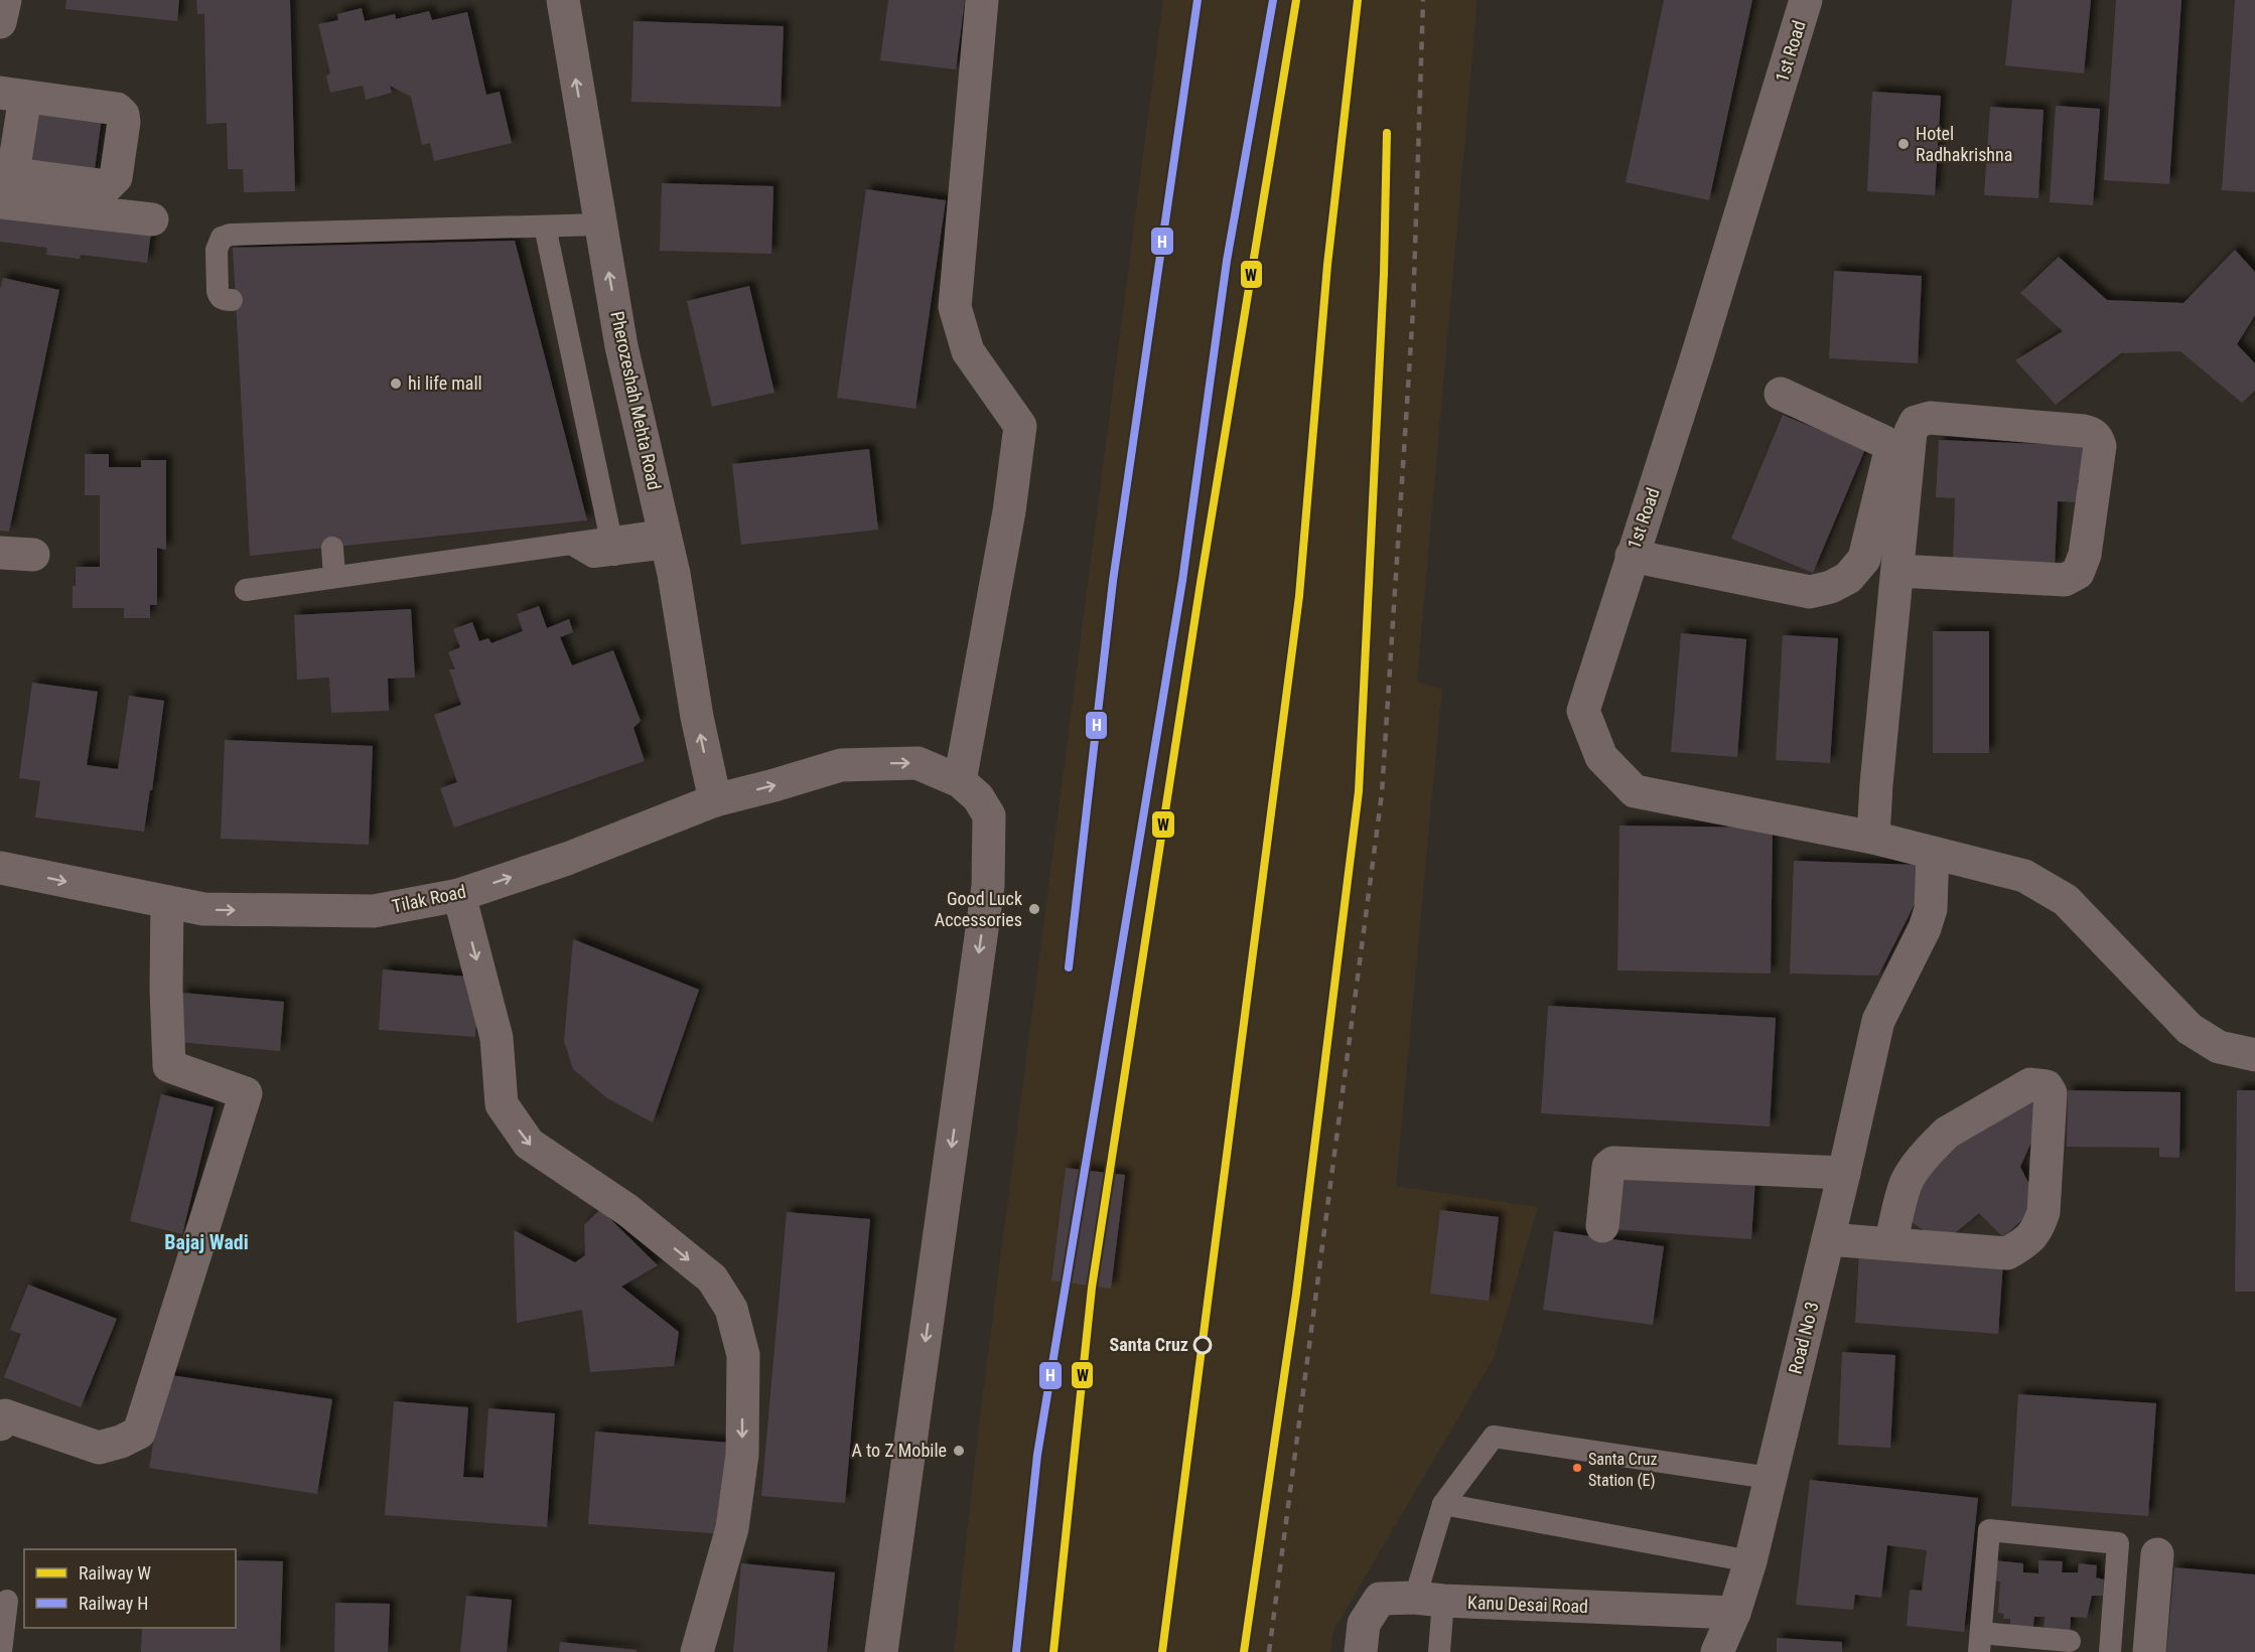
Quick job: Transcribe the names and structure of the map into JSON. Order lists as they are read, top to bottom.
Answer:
{
  "streets": {
    "street": [
      "1st Road",
      "Pherozeshah Mehta Road",
      "Tilak Road",
      "Road No 3",
      "Kanu Desai Road"
    ]
  },
  "crossings": [
    ["1st Road", "Road No 3"],
    ["Pherozeshah Mehta Road", "Tilak Road"],
    ["Road No 3", "Kanu Desai Road"]
  ],
  "one_way": ["Pherozeshah Mehta Road", "Tilak Road"],
  "districts": ["Bajaj Wadi"],
  "places": [
    "Hotel Radhakrishna",
    "hi life mall",
    "Good Luck Accessories",
    "Santa Cruz",
    "A to Z Mobile",
    "Santa Cruz Station (E)"
  ],
  "lines": ["rail line W", "rail line H"],
  "legend": ["Railway W", "Railway H"]
}
